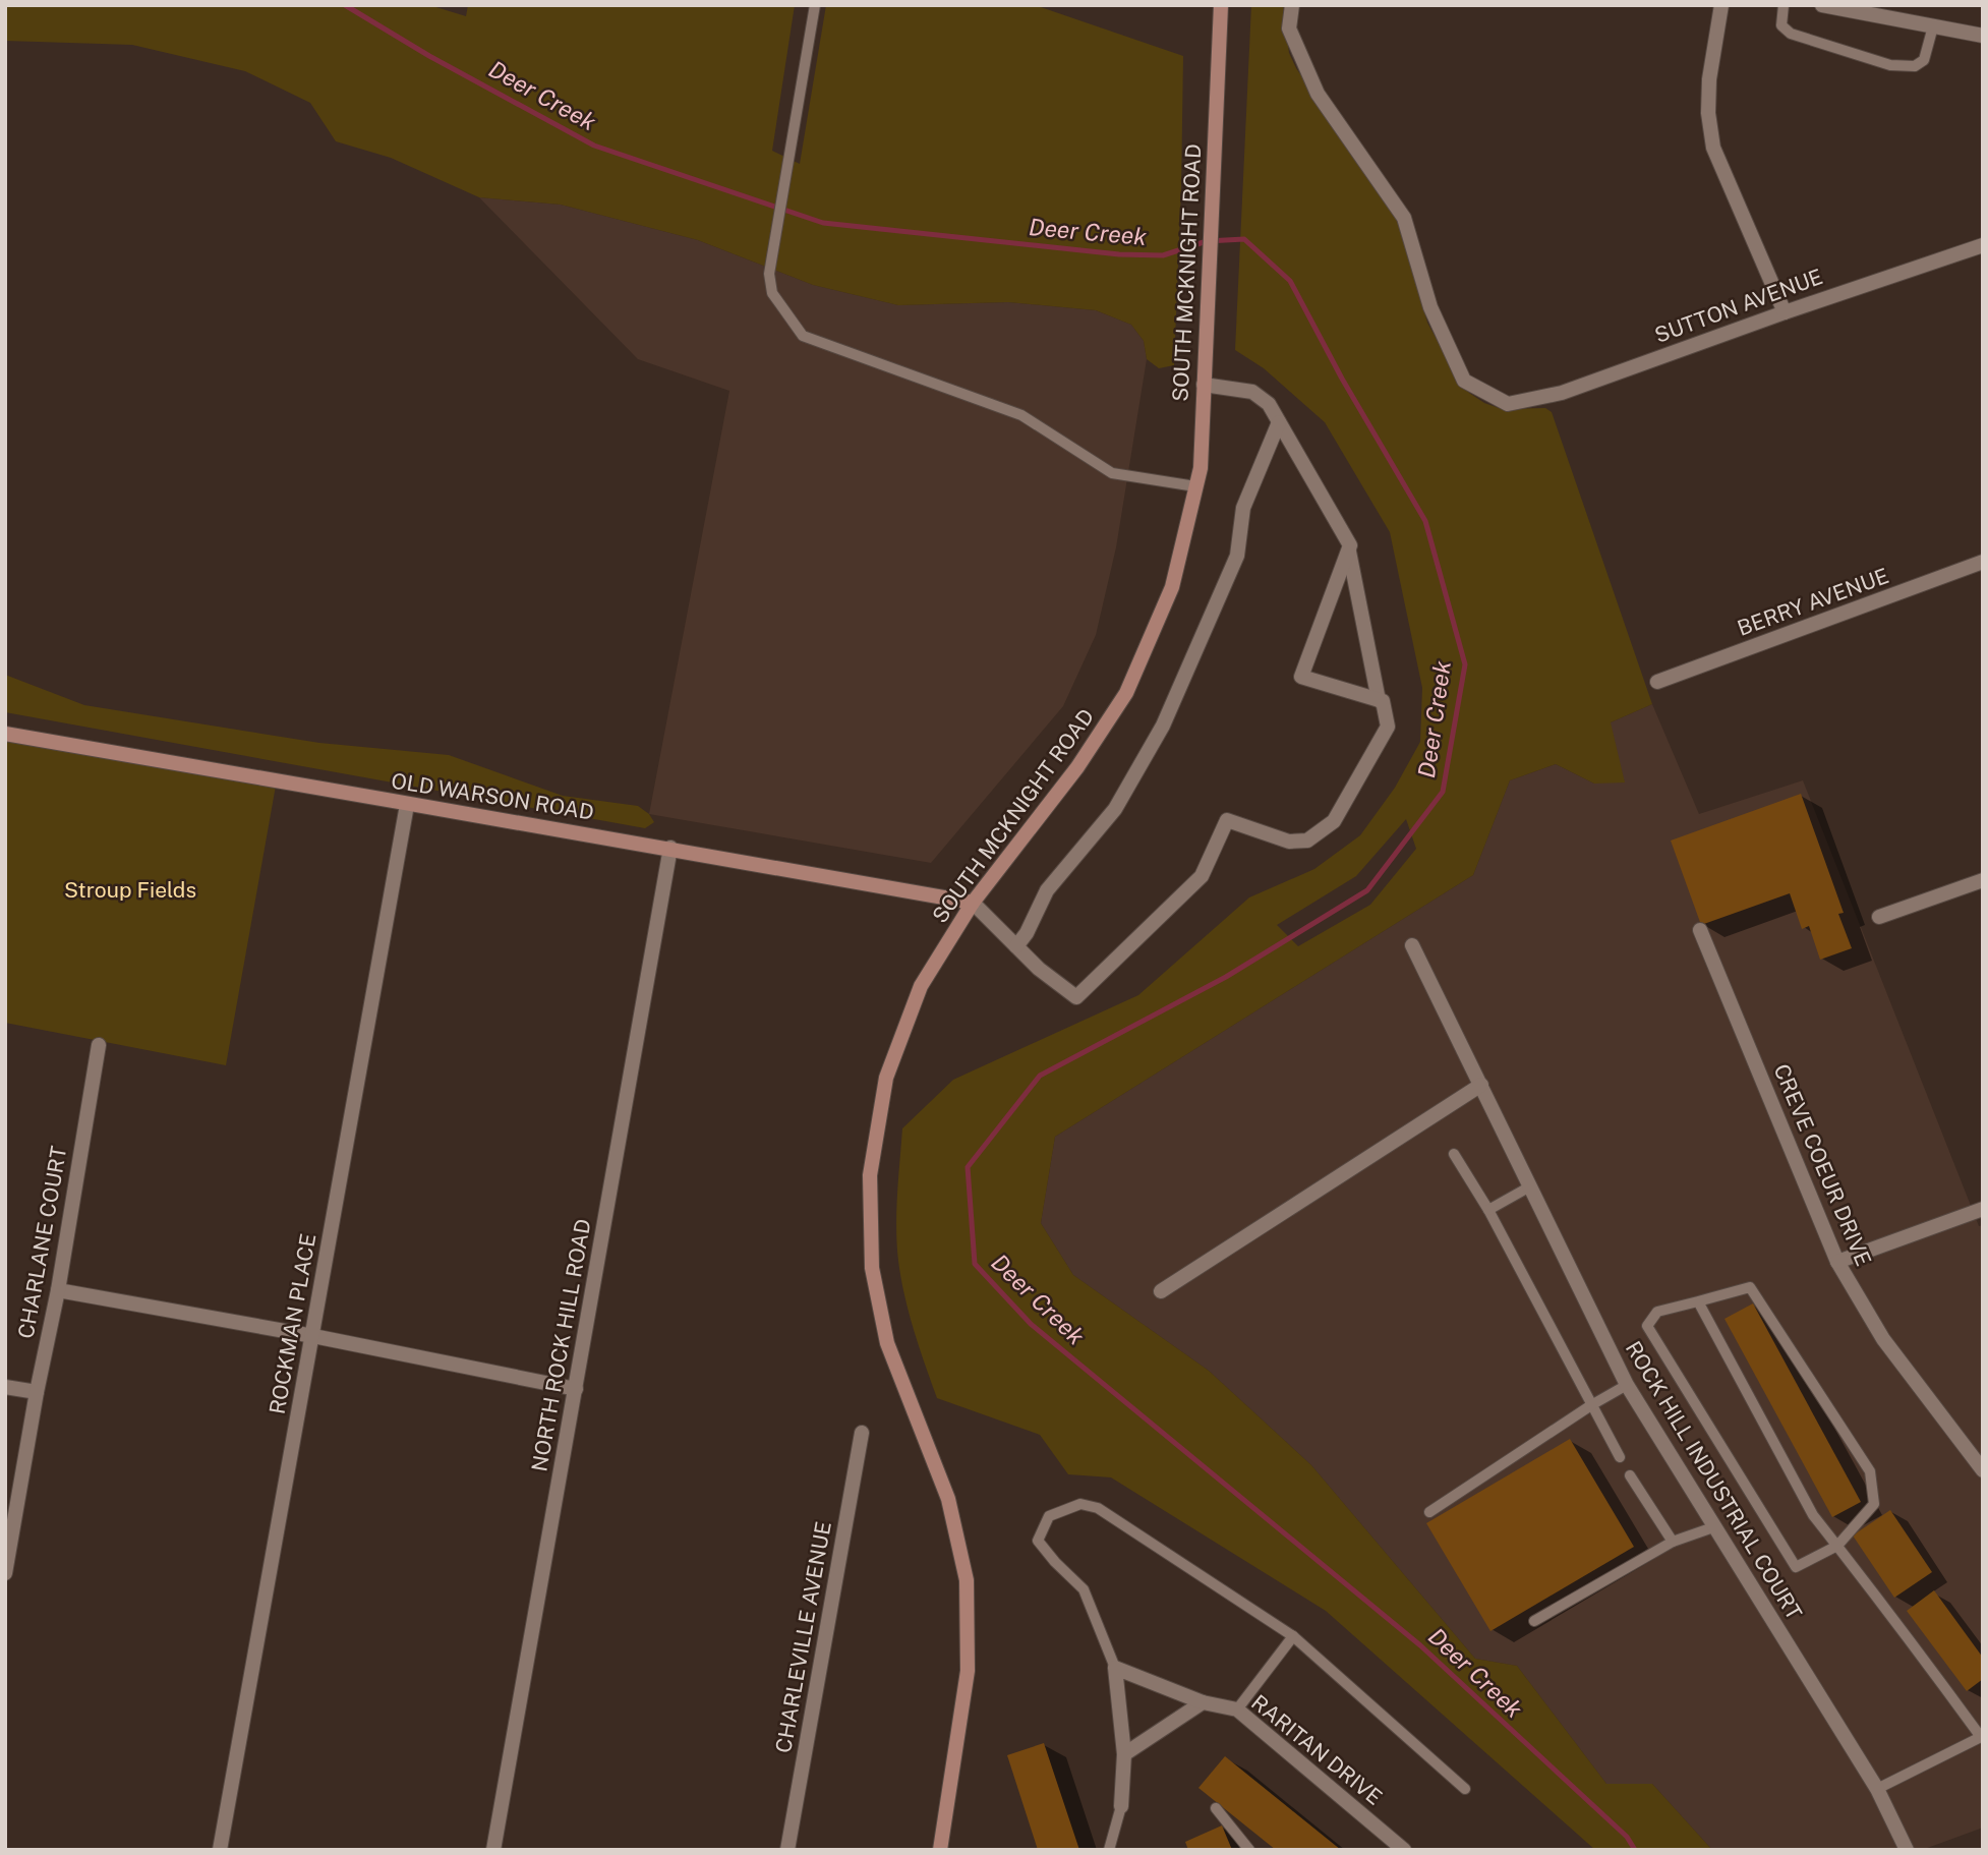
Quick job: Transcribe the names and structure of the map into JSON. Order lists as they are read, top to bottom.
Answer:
{
  "streets": {
    "main road": ["SOUTH MCKNIGHT ROAD", "OLD WARSON ROAD"],
    "street": [
      "SUTTON AVENUE",
      "BERRY AVENUE",
      "CREVE COEUR DRIVE",
      "CHARLANE COURT",
      "ROCKMAN PLACE",
      "NORTH ROCK HILL ROAD",
      "ROCK HILL INDUSTRIAL COURT",
      "CHARLEVILLE AVENUE",
      "RARITAN DRIVE"
    ]
  },
  "crossings": [
    ["SOUTH MCKNIGHT ROAD", "OLD WARSON ROAD"],
    ["OLD WARSON ROAD", "ROCKMAN PLACE"],
    ["OLD WARSON ROAD", "NORTH ROCK HILL ROAD"]
  ],
  "water": ["Deer Creek"],
  "parks": ["Stroup Fields"]
}
